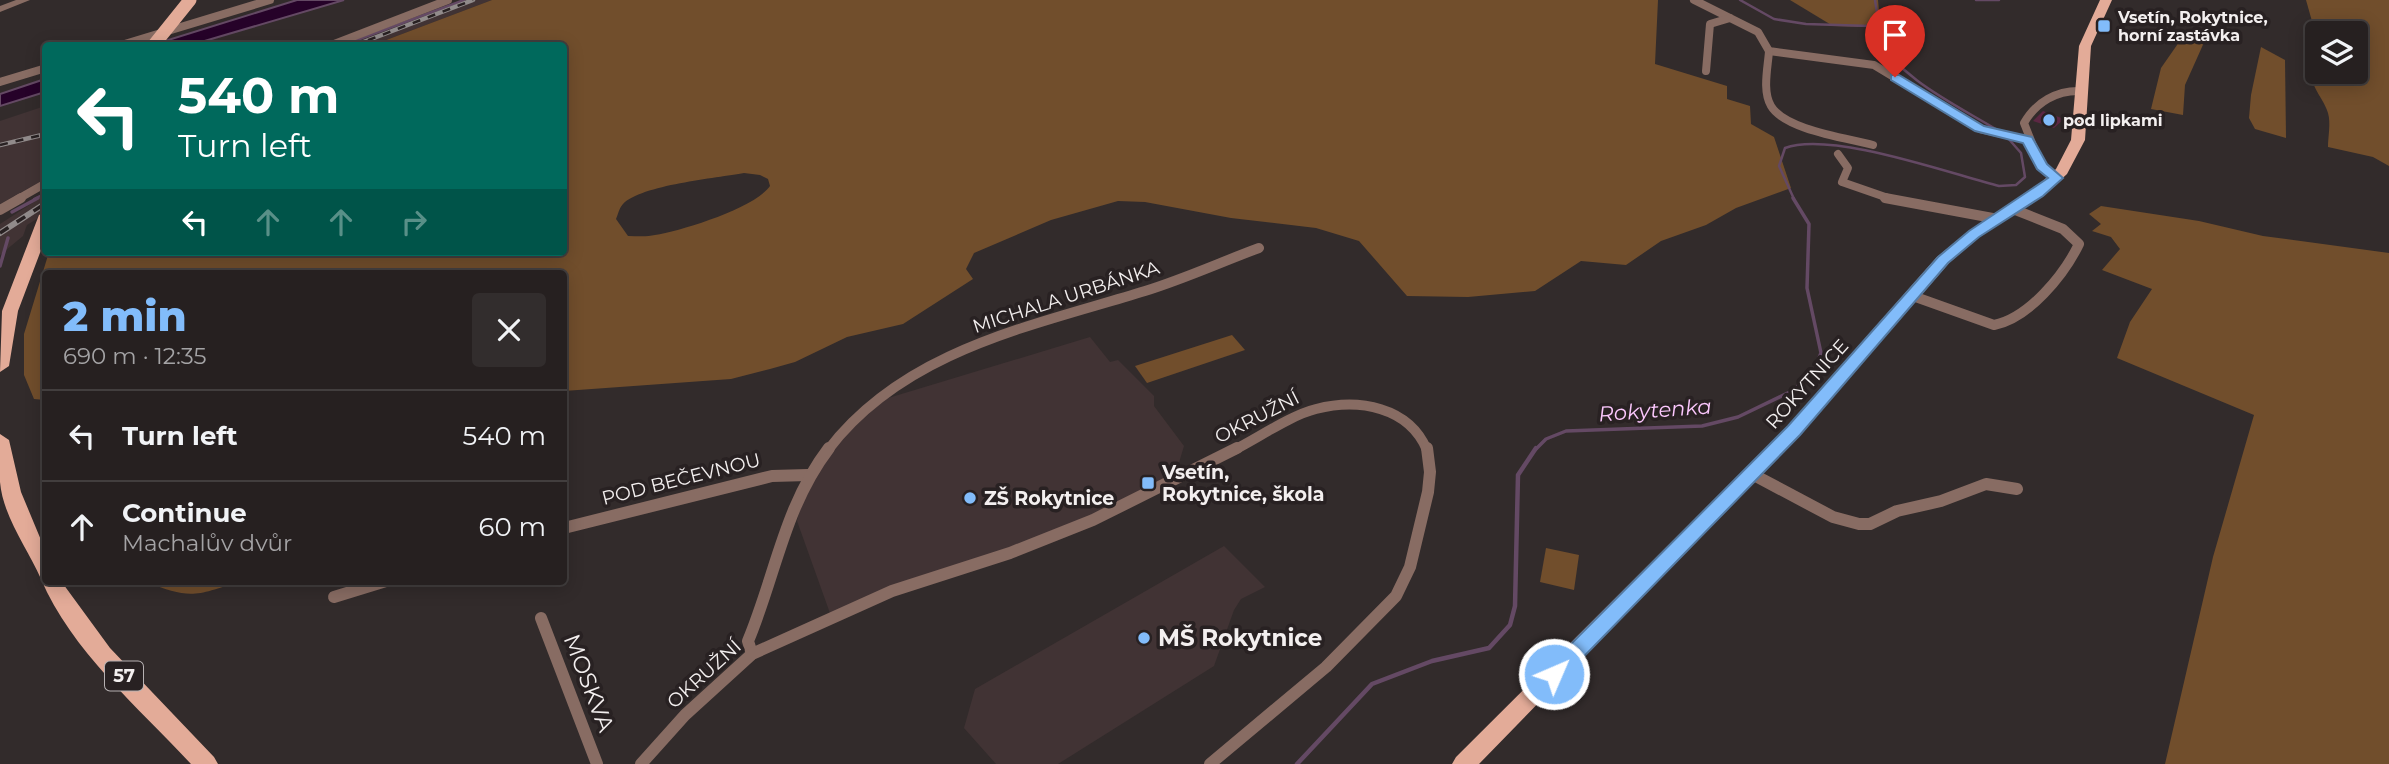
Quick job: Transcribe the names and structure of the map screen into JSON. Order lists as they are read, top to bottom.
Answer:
{
  "streets": {
    "main road": ["ROKYTNICE", "57"],
    "street": [
      "MICHALA URBÁNKA",
      "OKRUŽNÍ",
      "POD BEČEVNOU",
      "MOSKVA"
    ]
  },
  "crossings": [
    ["MICHALA URBÁNKA", "OKRUŽNÍ"],
    ["MICHALA URBÁNKA", "POD BEČEVNOU"]
  ],
  "water": ["Rokytenka"],
  "places": {
    "transit": ["Vsetín, Rokytnice, horní zastávka", "Vsetín, Rokytnice, škola"],
    "other": ["pod lipkami", "ZŠ Rokytnice", "MŠ Rokytnice"]
  },
  "page": {
    "turn": ["540 m", "Turn left"],
    "heading": ["2 min", "690 m · 12:35"],
    "list": [
      {
        "name": "Turn left",
        "value": "540 m"
      },
      {
        "name": "Continue",
        "note": "Machalův dvůr",
        "value": "60 m"
      }
    ]
  }
}
